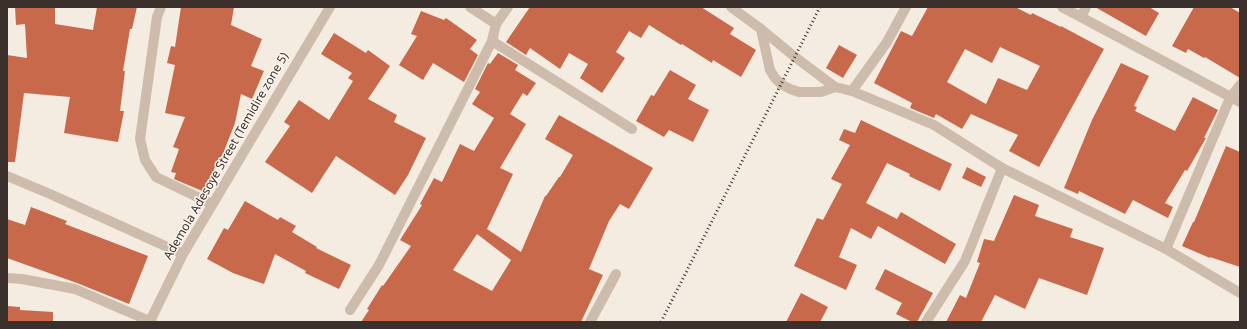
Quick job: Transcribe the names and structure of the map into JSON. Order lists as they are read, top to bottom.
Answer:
{
  "streets": {
    "street": ["Ademola Adesoye Street (Temidire zone 5)"]
  }
}
